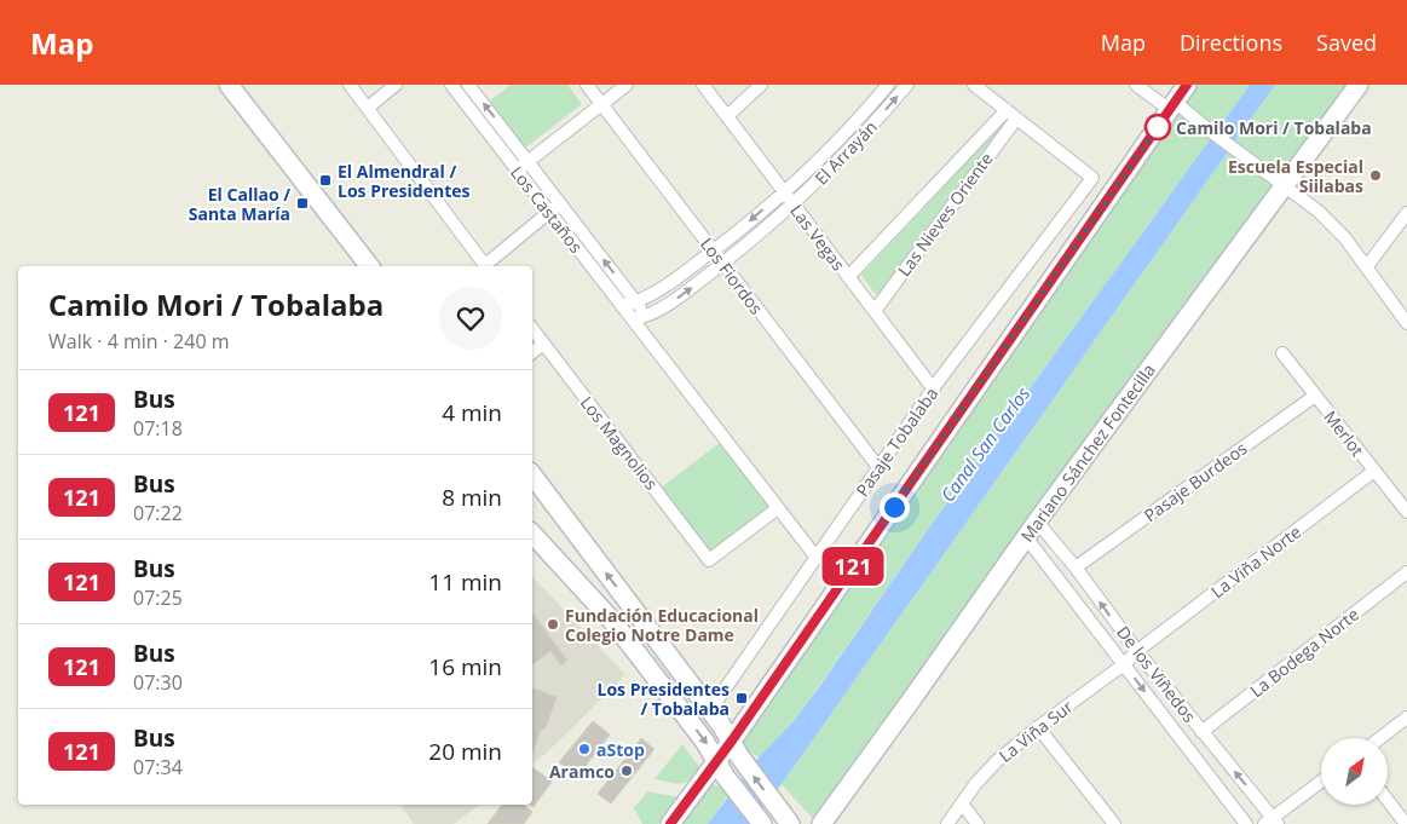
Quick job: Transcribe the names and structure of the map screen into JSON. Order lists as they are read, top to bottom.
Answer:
{
  "streets": {
    "street": [
      "El Arrayán",
      "Los Castaños",
      "Las Nieves Oriente",
      "Las Vegas",
      "Los Fiordos",
      "Merlot",
      "Pasaje Tobalaba",
      "Los Magnolios",
      "Mariano Sánchez Fontecilla",
      "Pasaje Burdeos",
      "La Viña Norte",
      "La Bodega Norte",
      "De los Viñedos",
      "La Viña Sur"
    ]
  },
  "crossings": [
    ["El Arrayán", "Los Castaños"],
    ["El Arrayán", "Las Vegas"],
    ["El Arrayán", "Los Fiordos"],
    ["Los Castaños", "Pasaje Tobalaba"],
    ["Los Castaños", "Los Magnolios"],
    ["Las Nieves Oriente", "Las Vegas"],
    ["Las Nieves Oriente", "Pasaje Tobalaba"],
    ["Las Vegas", "Pasaje Tobalaba"],
    ["Los Fiordos", "Pasaje Tobalaba"],
    ["Merlot", "Pasaje Burdeos"],
    ["Merlot", "La Viña Norte"],
    ["Mariano Sánchez Fontecilla", "De los Viñedos"],
    ["Pasaje Burdeos", "De los Viñedos"],
    ["La Viña Norte", "De los Viñedos"],
    ["La Viña Norte", "La Viña Sur"],
    ["La Bodega Norte", "De los Viñedos"],
    ["De los Viñedos", "La Viña Sur"]
  ],
  "water": ["Canal San Carlos"],
  "places": {
    "other": [
      "Camilo Mori / Tobalaba",
      "Escuela Especial Siilabas",
      "Fundación Educacional Colegio Notre Dame",
      "aStop",
      "Aramco"
    ],
    "transit": ["El Almendral / Los Presidentes", "El Callao / Santa María", "Los Presidentes / Tobalaba"]
  },
  "lines": ["bus line 121"],
  "north": "top right",
  "page": {
    "header": "Map",
    "nav": ["Map", "Directions", "Saved"],
    "on_map": "121",
    "heading": ["Camilo Mori / Tobalaba", "Walk · 4 min · 240 m"],
    "list": [
      {
        "mark": "121",
        "name": "Bus",
        "note": "07:18",
        "value": "4 min"
      },
      {
        "mark": "121",
        "name": "Bus",
        "note": "07:22",
        "value": "8 min"
      },
      {
        "mark": "121",
        "name": "Bus",
        "note": "07:25",
        "value": "11 min"
      },
      {
        "mark": "121",
        "name": "Bus",
        "note": "07:30",
        "value": "16 min"
      },
      {
        "mark": "121",
        "name": "Bus",
        "note": "07:34",
        "value": "20 min"
      }
    ]
  }
}
